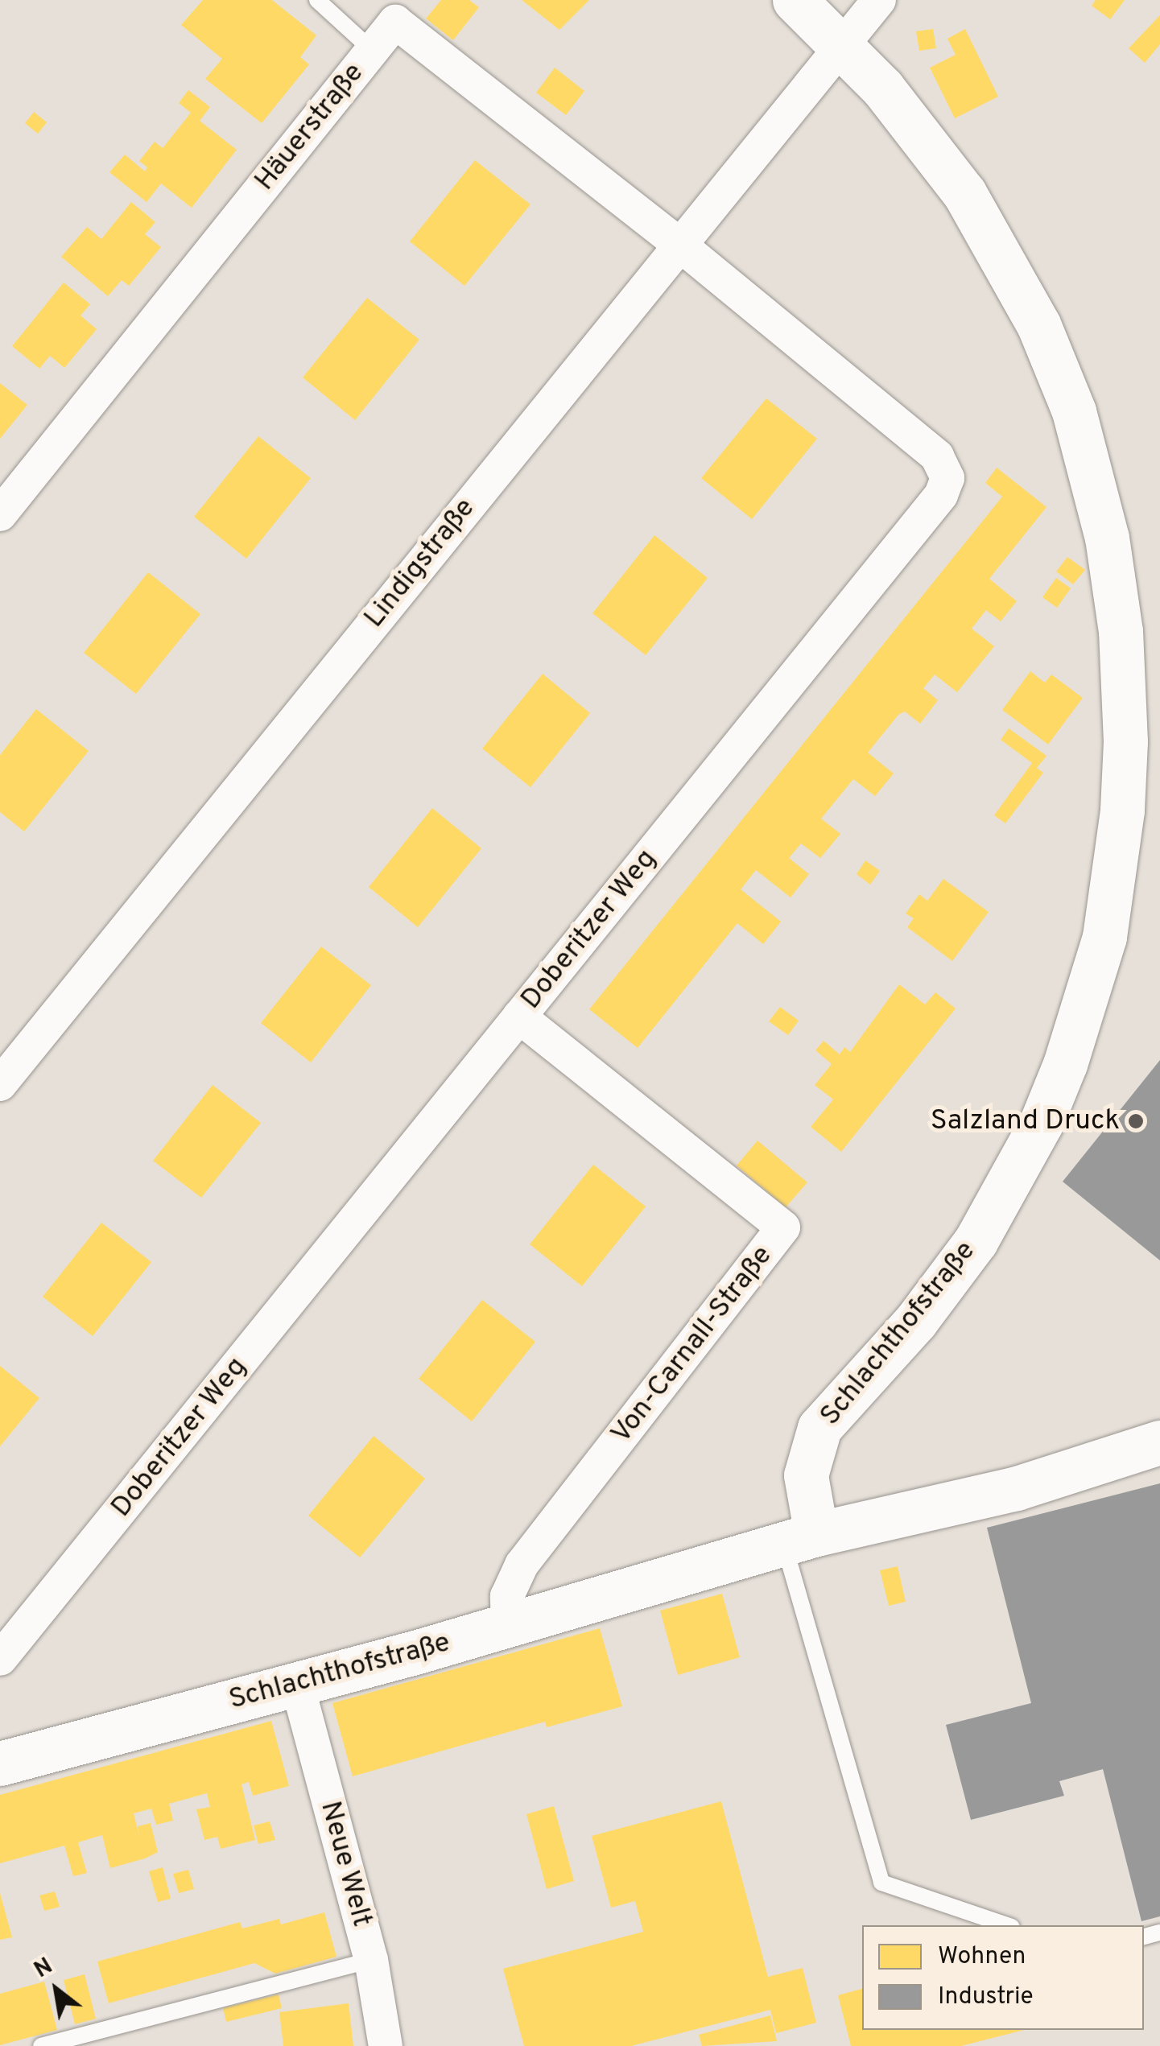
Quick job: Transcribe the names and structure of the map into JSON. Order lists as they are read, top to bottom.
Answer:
{
  "streets": {
    "street": [
      "Häuerstraße",
      "Lindigstraße",
      "Doberitzer Weg",
      "Schlachthofstraße",
      "Von-Carnall-Straße",
      "Neue Welt"
    ]
  },
  "crossings": [
    ["Häuerstraße", "Lindigstraße"],
    ["Häuerstraße", "Doberitzer Weg"],
    ["Lindigstraße", "Doberitzer Weg"],
    ["Lindigstraße", "Schlachthofstraße"],
    ["Doberitzer Weg", "Von-Carnall-Straße"],
    ["Schlachthofstraße", "Von-Carnall-Straße"],
    ["Schlachthofstraße", "Neue Welt"]
  ],
  "places": ["Salzland Druck"],
  "legend": ["Wohnen", "Industrie"],
  "north": "top left"
}
